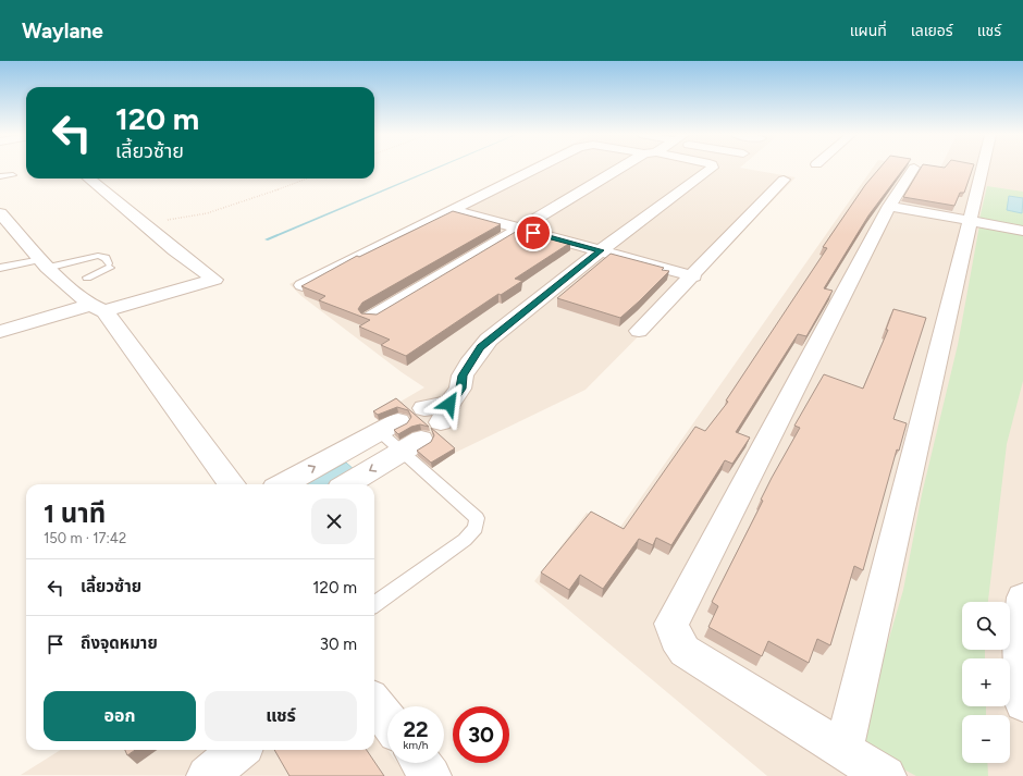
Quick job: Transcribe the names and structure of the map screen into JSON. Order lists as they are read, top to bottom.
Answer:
{
  "page": {
    "header": "Waylane",
    "nav": ["แผนที่", "เลเยอร์", "แชร์"],
    "turn": ["120 m", "เลี้ยวซ้าย"],
    "heading": ["1 นาที", "150 m · 17:42"],
    "list": [
      {
        "name": "เลี้ยวซ้าย",
        "value": "120 m"
      },
      {
        "name": "ถึงจุดหมาย",
        "value": "30 m"
      }
    ],
    "map_buttons": ["+", "−"],
    "buttons": ["ออก", "แชร์"],
    "speed": "22 km/h",
    "limit": "30"
  }
}
